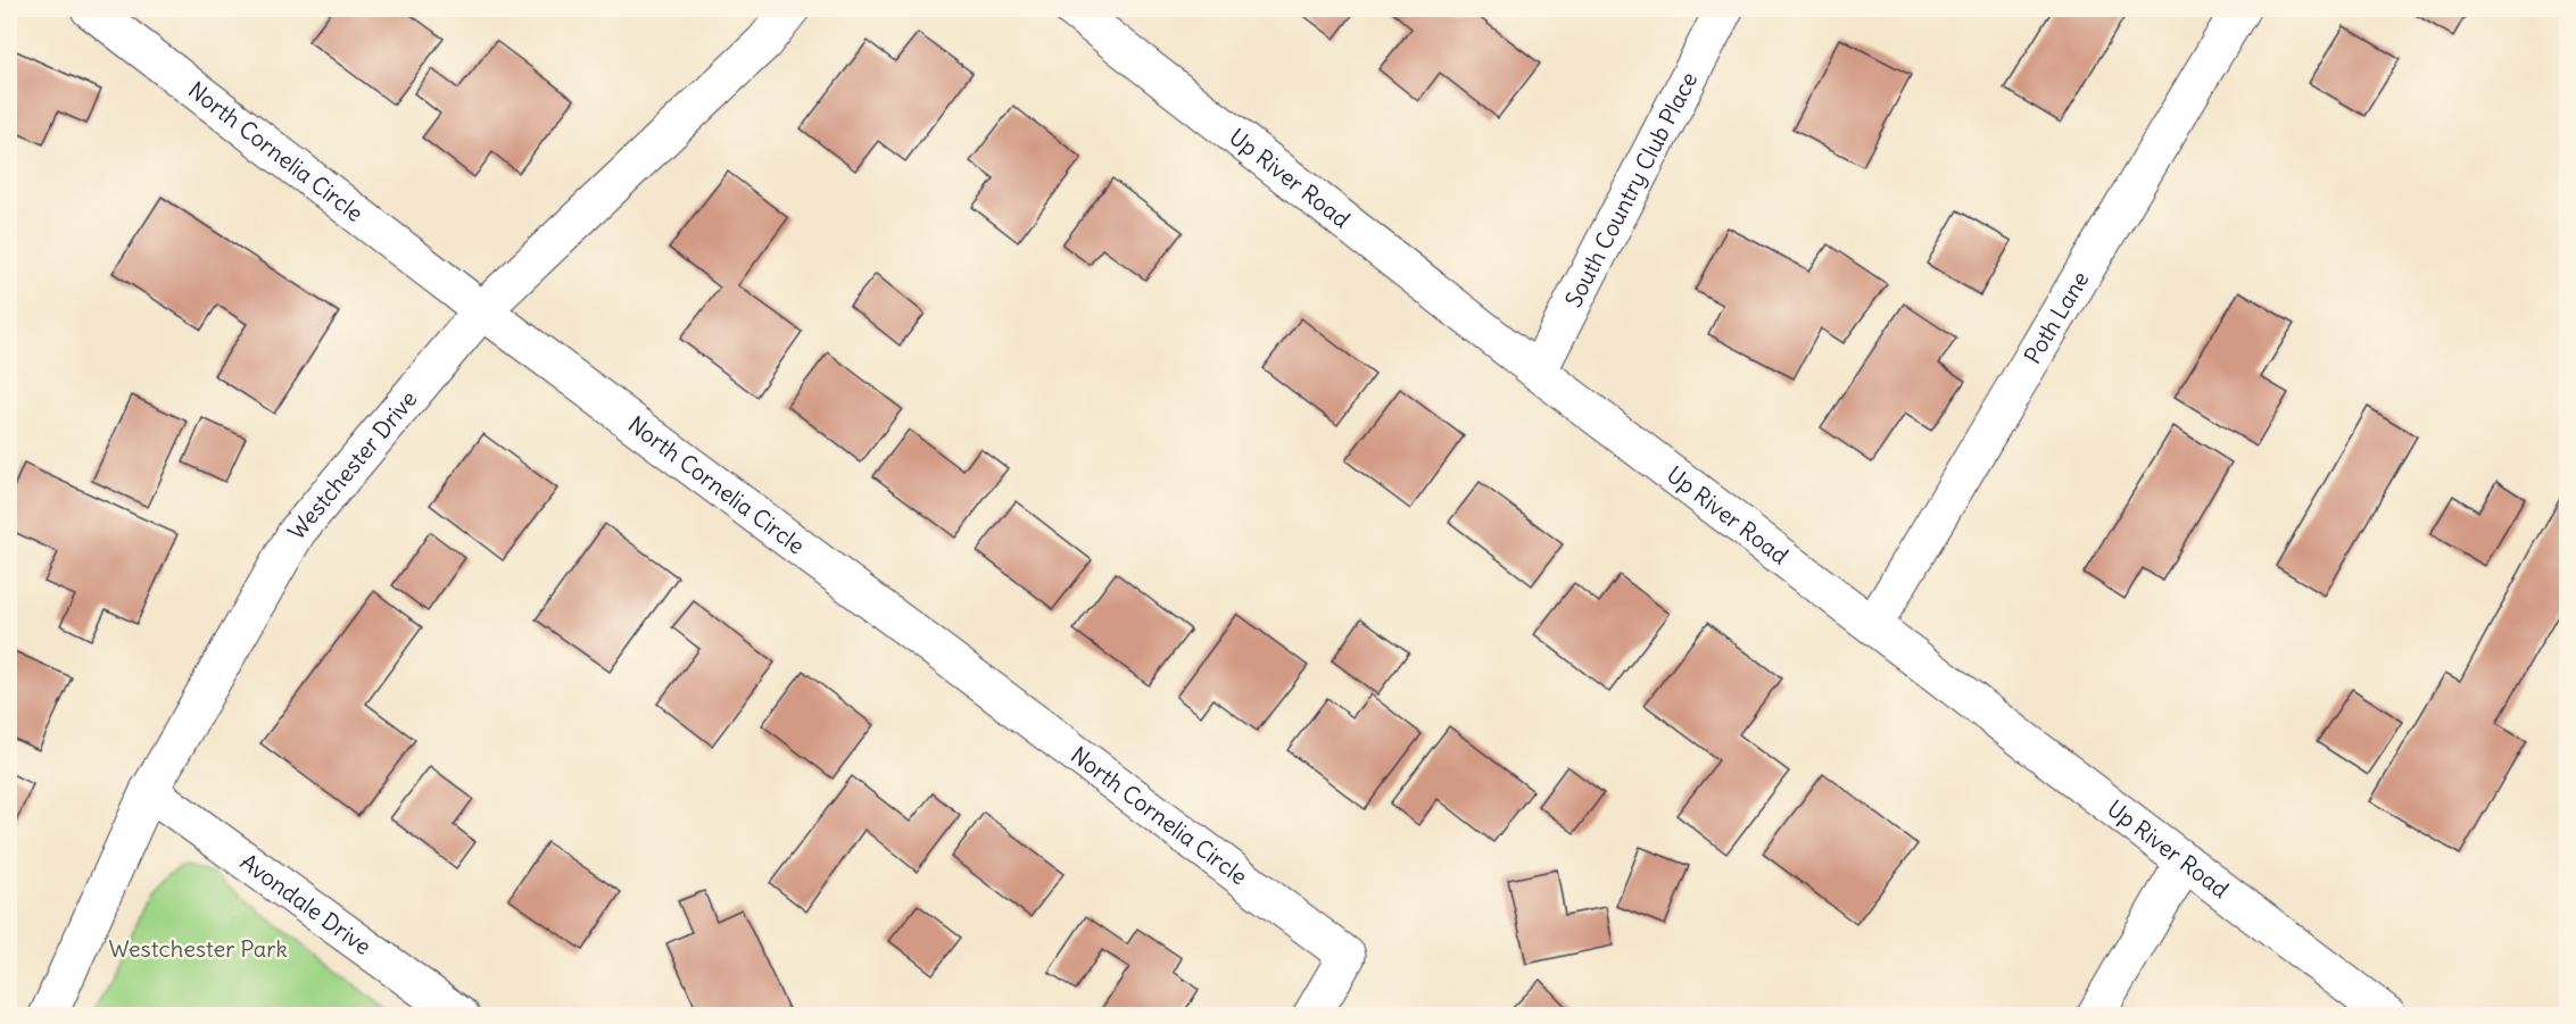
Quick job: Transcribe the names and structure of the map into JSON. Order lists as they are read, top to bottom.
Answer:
{
  "streets": {
    "street": [
      "North Cornelia Circle",
      "Up River Road",
      "South Country Club Place",
      "Poth Lane",
      "Westchester Drive",
      "Avondale Drive"
    ]
  },
  "crossings": [
    ["North Cornelia Circle", "Westchester Drive"],
    ["Up River Road", "South Country Club Place"],
    ["Up River Road", "Poth Lane"],
    ["Westchester Drive", "Avondale Drive"]
  ],
  "parks": ["Westchester Park"]
}
